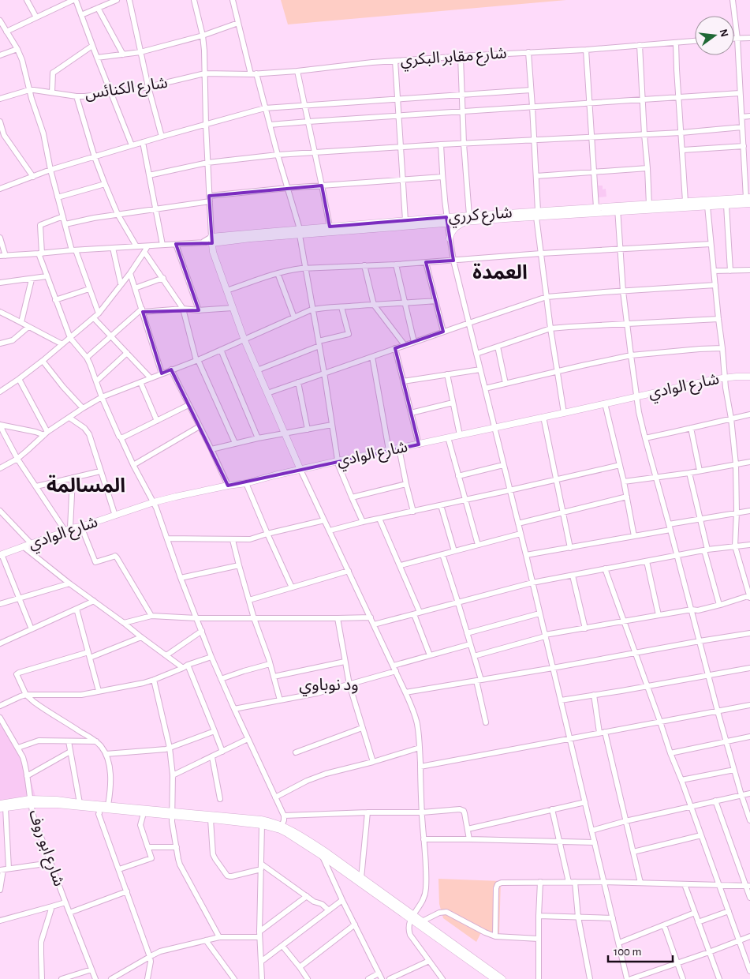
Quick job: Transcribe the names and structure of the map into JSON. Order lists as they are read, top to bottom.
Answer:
{
  "streets": {
    "main road": ["شارع كرري", "شارع الوادي"],
    "street": ["شارع مقابر البكري", "شارع الكنائس", "شارع ابو روف"]
  },
  "crossings": [
    ["شارع مقابر البكري", "شارع الكنائس"]
  ],
  "districts": ["العمدة", "المسالمة", "ود نوباوي"],
  "scale_bar": "100 m",
  "north": "right"
}
